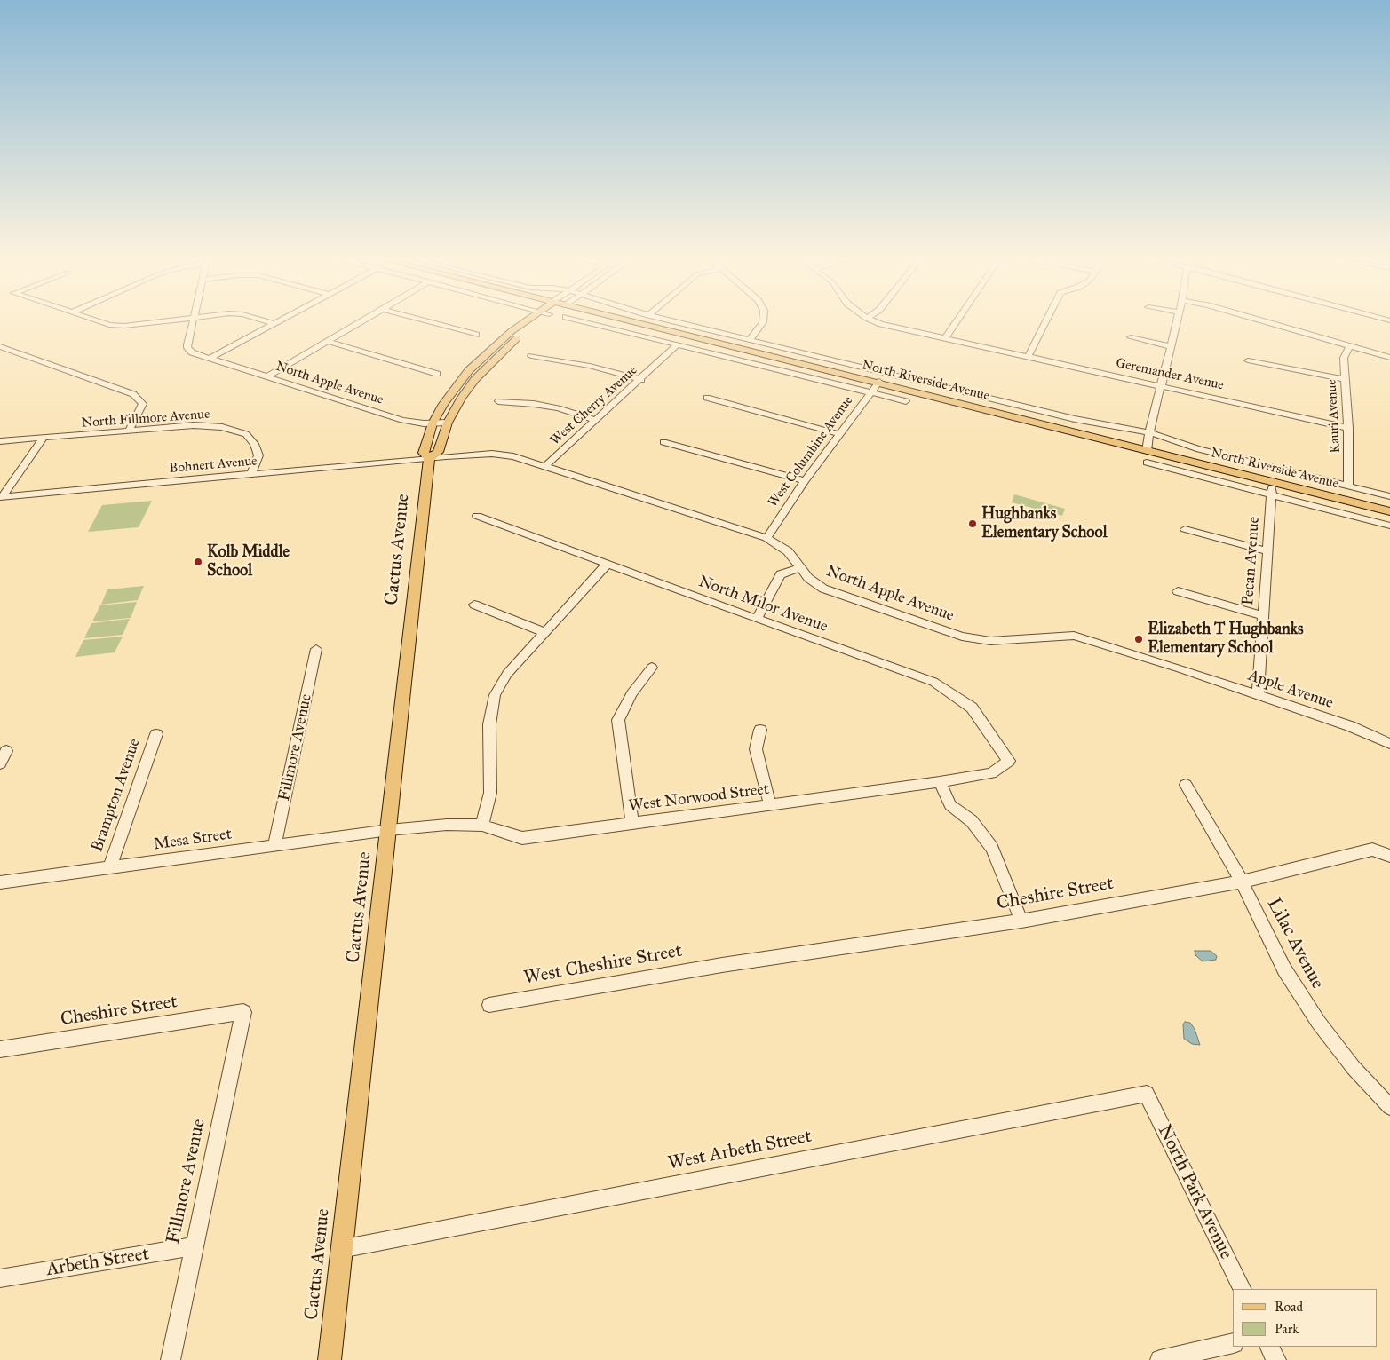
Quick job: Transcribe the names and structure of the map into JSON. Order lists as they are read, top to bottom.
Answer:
{
  "streets": {
    "main road": ["North Riverside Avenue", "Cactus Avenue"],
    "street": [
      "Geremander Avenue",
      "North Apple Avenue",
      "West Cherry Avenue",
      "Kauri Avenue",
      "North Fillmore Avenue",
      "West Columbine Avenue",
      "Bohnert Avenue",
      "Pecan Avenue",
      "North Milor Avenue",
      "Apple Avenue",
      "Fillmore Avenue",
      "Brampton Avenue",
      "West Norwood Street",
      "Mesa Street",
      "Cheshire Street",
      "Lilac Avenue",
      "West Cheshire Street",
      "West Arbeth Street",
      "North Park Avenue",
      "Arbeth Street"
    ]
  },
  "crossings": [
    ["Geremander Avenue", "Kauri Avenue"],
    ["North Riverside Avenue", "Kauri Avenue"],
    ["North Riverside Avenue", "West Columbine Avenue"],
    ["North Riverside Avenue", "Pecan Avenue"],
    ["North Apple Avenue", "West Cherry Avenue"],
    ["North Apple Avenue", "West Columbine Avenue"],
    ["North Apple Avenue", "Bohnert Avenue"],
    ["North Apple Avenue", "Cactus Avenue"],
    ["North Apple Avenue", "Apple Avenue"],
    ["North Fillmore Avenue", "Bohnert Avenue"],
    ["Bohnert Avenue", "Cactus Avenue"],
    ["Cactus Avenue", "West Norwood Street"],
    ["Cactus Avenue", "Mesa Street"],
    ["Cactus Avenue", "West Arbeth Street"],
    ["Pecan Avenue", "Apple Avenue"],
    ["North Milor Avenue", "West Norwood Street"],
    ["Fillmore Avenue", "Mesa Street"],
    ["Fillmore Avenue", "Cheshire Street"],
    ["Fillmore Avenue", "Arbeth Street"],
    ["Brampton Avenue", "Mesa Street"],
    ["West Norwood Street", "Mesa Street"],
    ["Cheshire Street", "Lilac Avenue"],
    ["Cheshire Street", "West Cheshire Street"],
    ["West Arbeth Street", "North Park Avenue"]
  ],
  "places": ["Hughbanks Elementary School", "Kolb Middle School", "Elizabeth T Hughbanks Elementary School"],
  "legend": ["Road", "Park"]
}
